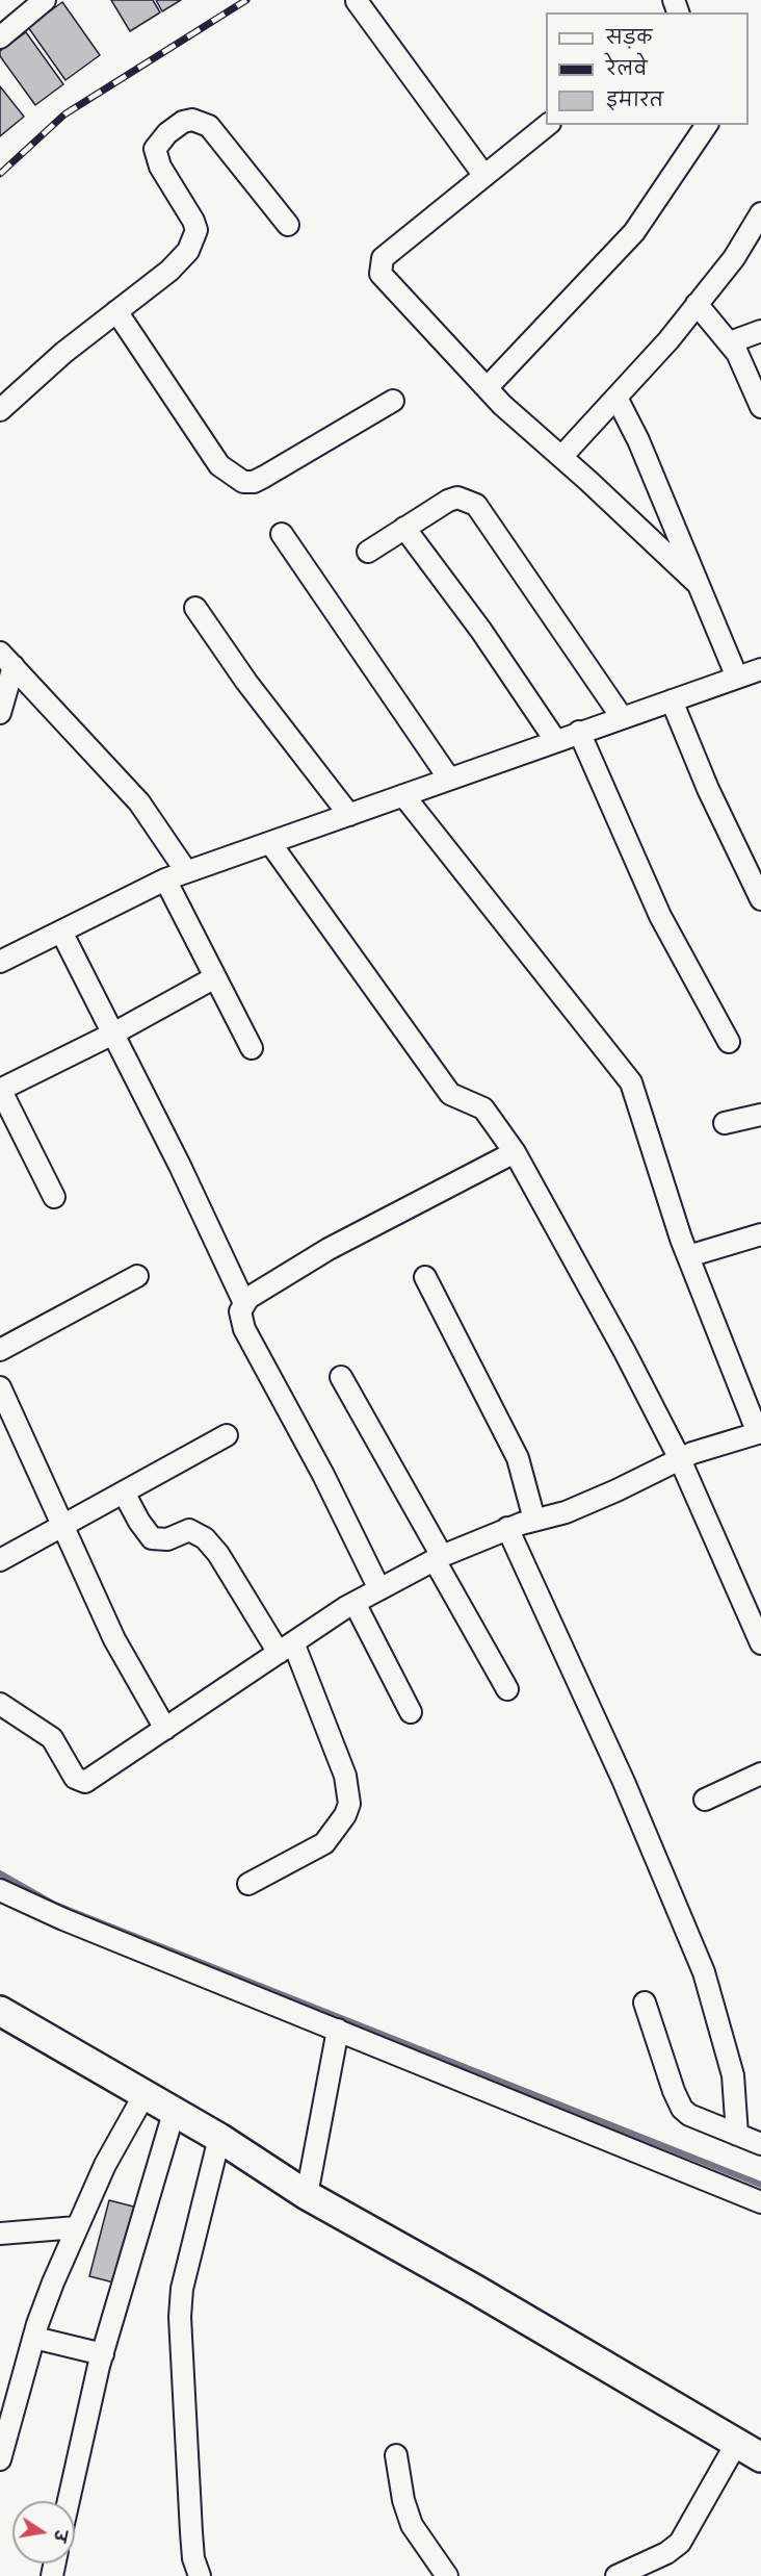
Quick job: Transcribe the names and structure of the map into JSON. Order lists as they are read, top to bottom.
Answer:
{
  "legend": ["सड़क", "रेलवे", "इमारत"],
  "north": "right"
}
